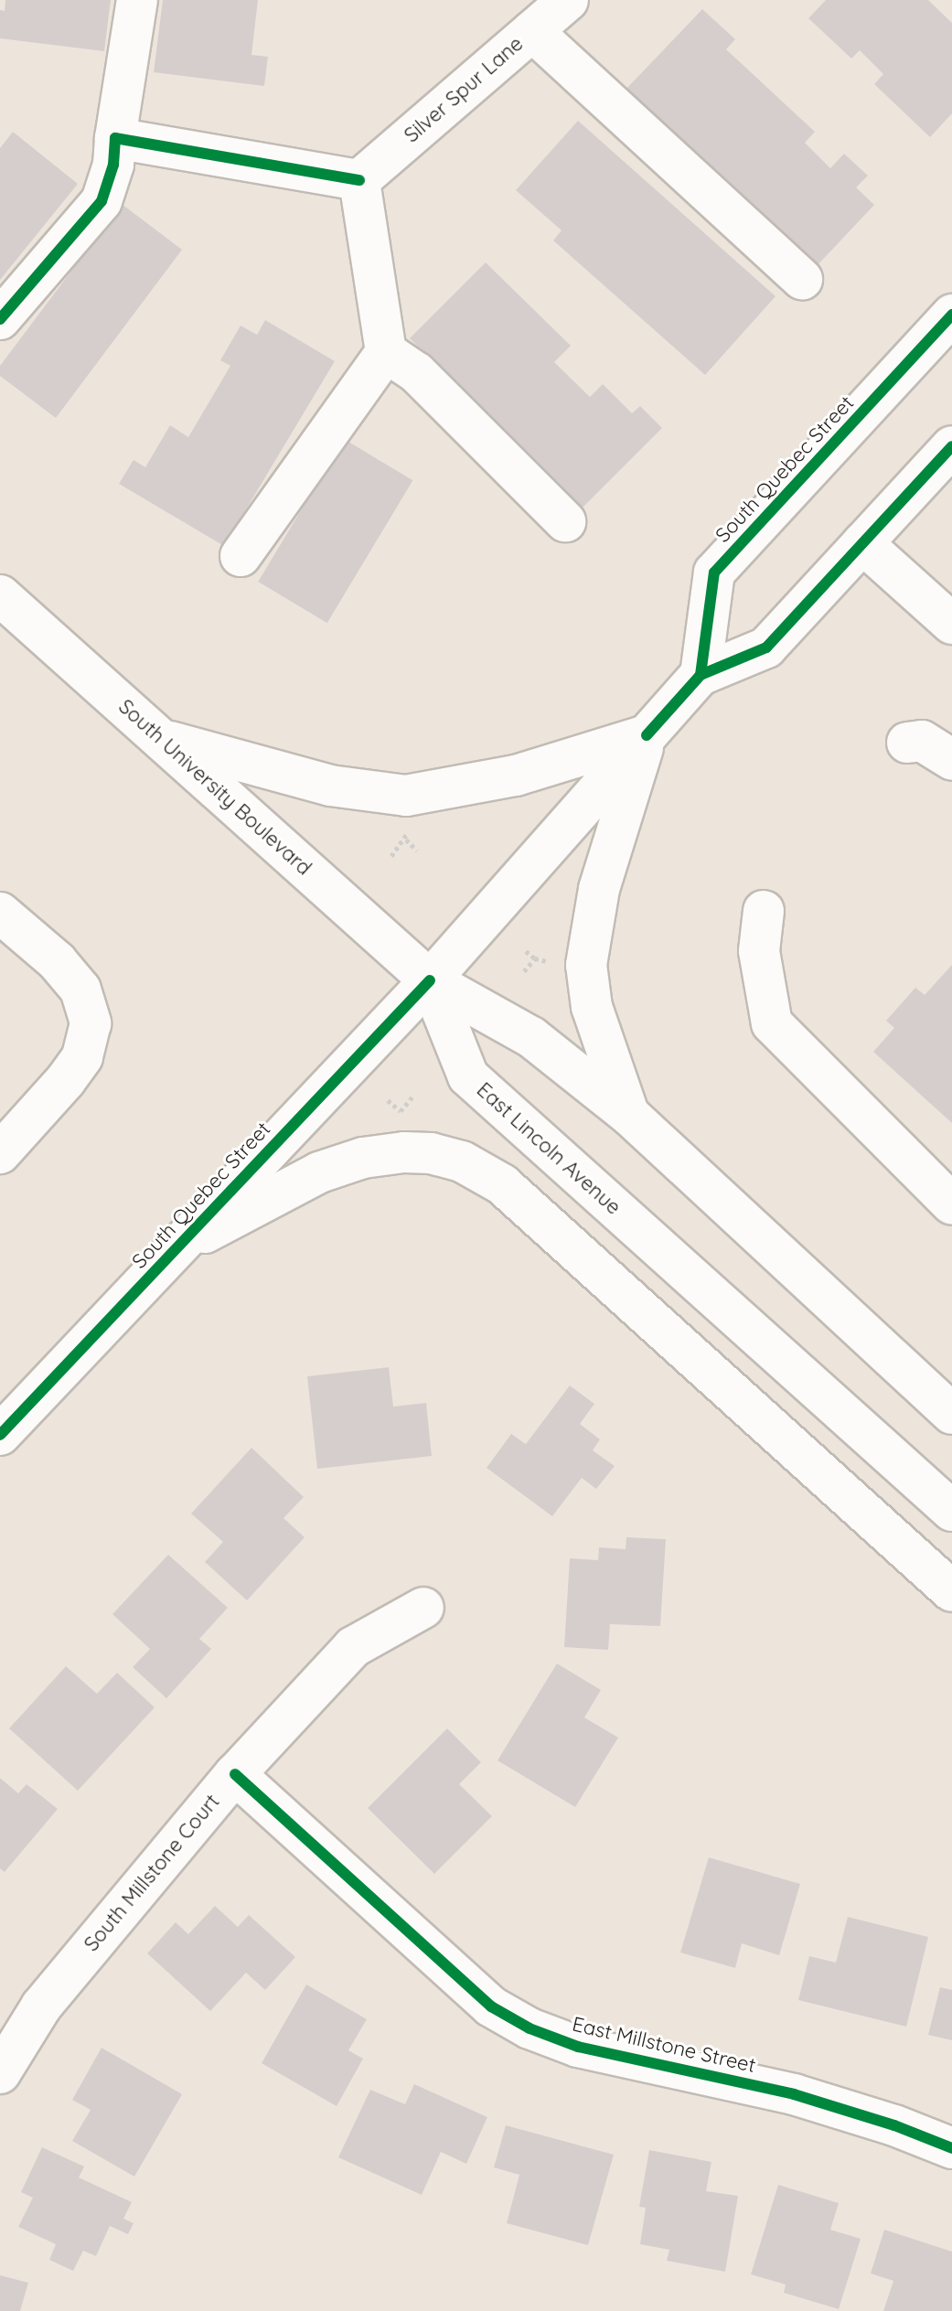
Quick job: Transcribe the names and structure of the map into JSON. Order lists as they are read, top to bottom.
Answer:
{
  "streets": {
    "main road": [
      "Silver Spur Lane",
      "South Quebec Street",
      "South University Boulevard",
      "East Lincoln Avenue",
      "South Millstone Court",
      "East Millstone Street"
    ]
  },
  "crossings": [
    ["South Quebec Street", "South University Boulevard"],
    ["South Quebec Street", "East Lincoln Avenue"],
    ["South University Boulevard", "East Lincoln Avenue"],
    ["South Millstone Court", "East Millstone Street"]
  ]
}
